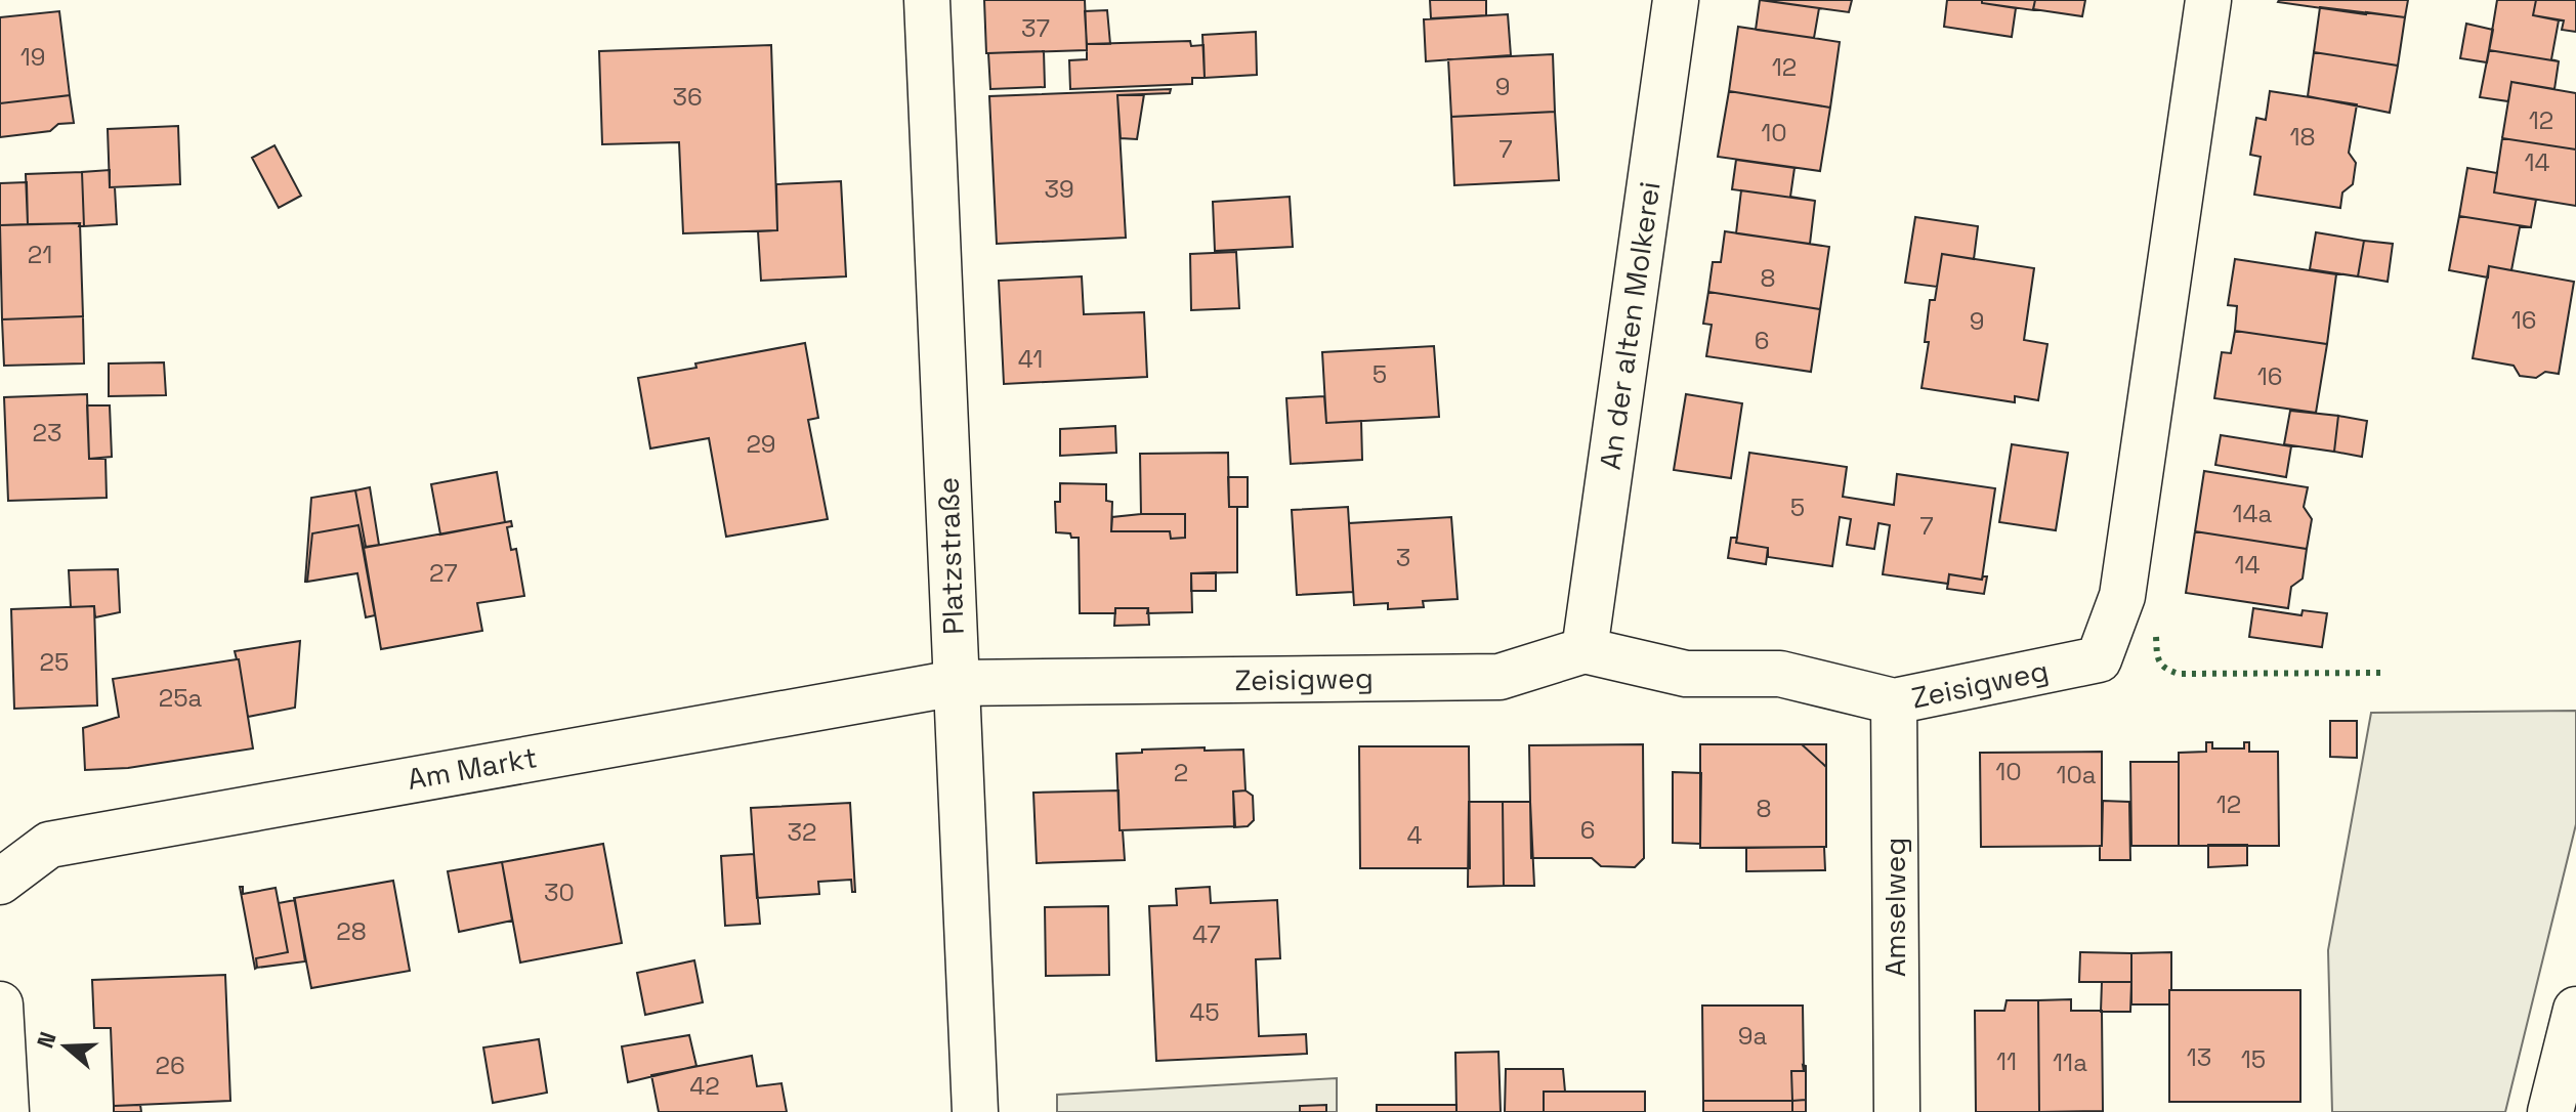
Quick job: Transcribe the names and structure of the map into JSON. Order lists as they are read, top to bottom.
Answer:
{
  "streets": {
    "street": [
      "An der alten Molkerei",
      "Platzstraße",
      "Zeisigweg",
      "Am Markt",
      "Amselweg"
    ]
  },
  "crossings": [
    ["An der alten Molkerei", "Zeisigweg"],
    ["Platzstraße", "Zeisigweg"],
    ["Platzstraße", "Am Markt"],
    ["Zeisigweg", "Am Markt"],
    ["Zeisigweg", "Amselweg"]
  ],
  "house_numbers": [
    "37",
    "19",
    "12",
    "9",
    "36",
    "12",
    "10",
    "18",
    "7",
    "14",
    "39",
    "21",
    "8",
    "16",
    "9",
    "6",
    "41",
    "5",
    "16",
    "23",
    "29",
    "5",
    "14a",
    "7",
    "3",
    "14",
    "27",
    "25",
    "25a",
    "10",
    "2",
    "10a",
    "12",
    "8",
    "6",
    "32",
    "4",
    "30",
    "28",
    "47",
    "45",
    "9a",
    "13",
    "15",
    "11",
    "11a",
    "26",
    "42"
  ],
  "north": "left"
}
